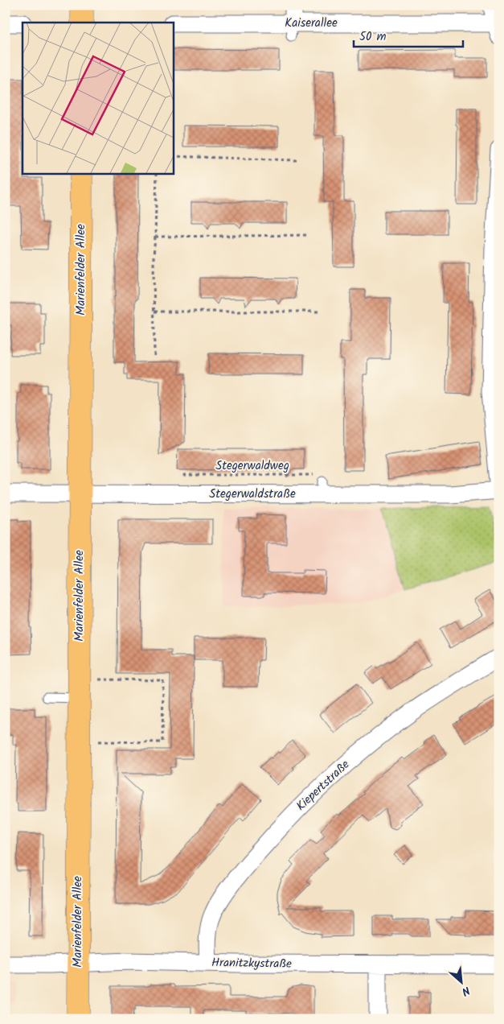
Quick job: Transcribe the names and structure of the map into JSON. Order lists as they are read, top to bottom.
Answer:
{
  "streets": {
    "main road": ["Marienfelder Allee"],
    "street": [
      "Kaiserallee",
      "Stegerwaldstraße",
      "Kiepertstraße",
      "Hranitzkystraße"
    ],
    "path": ["Stegerwaldweg"]
  },
  "crossings": [
    ["Marienfelder Allee", "Stegerwaldstraße"],
    ["Marienfelder Allee", "Hranitzkystraße"],
    ["Kiepertstraße", "Hranitzkystraße"]
  ],
  "scale_bar": "50 m",
  "north": "bottom right"
}
